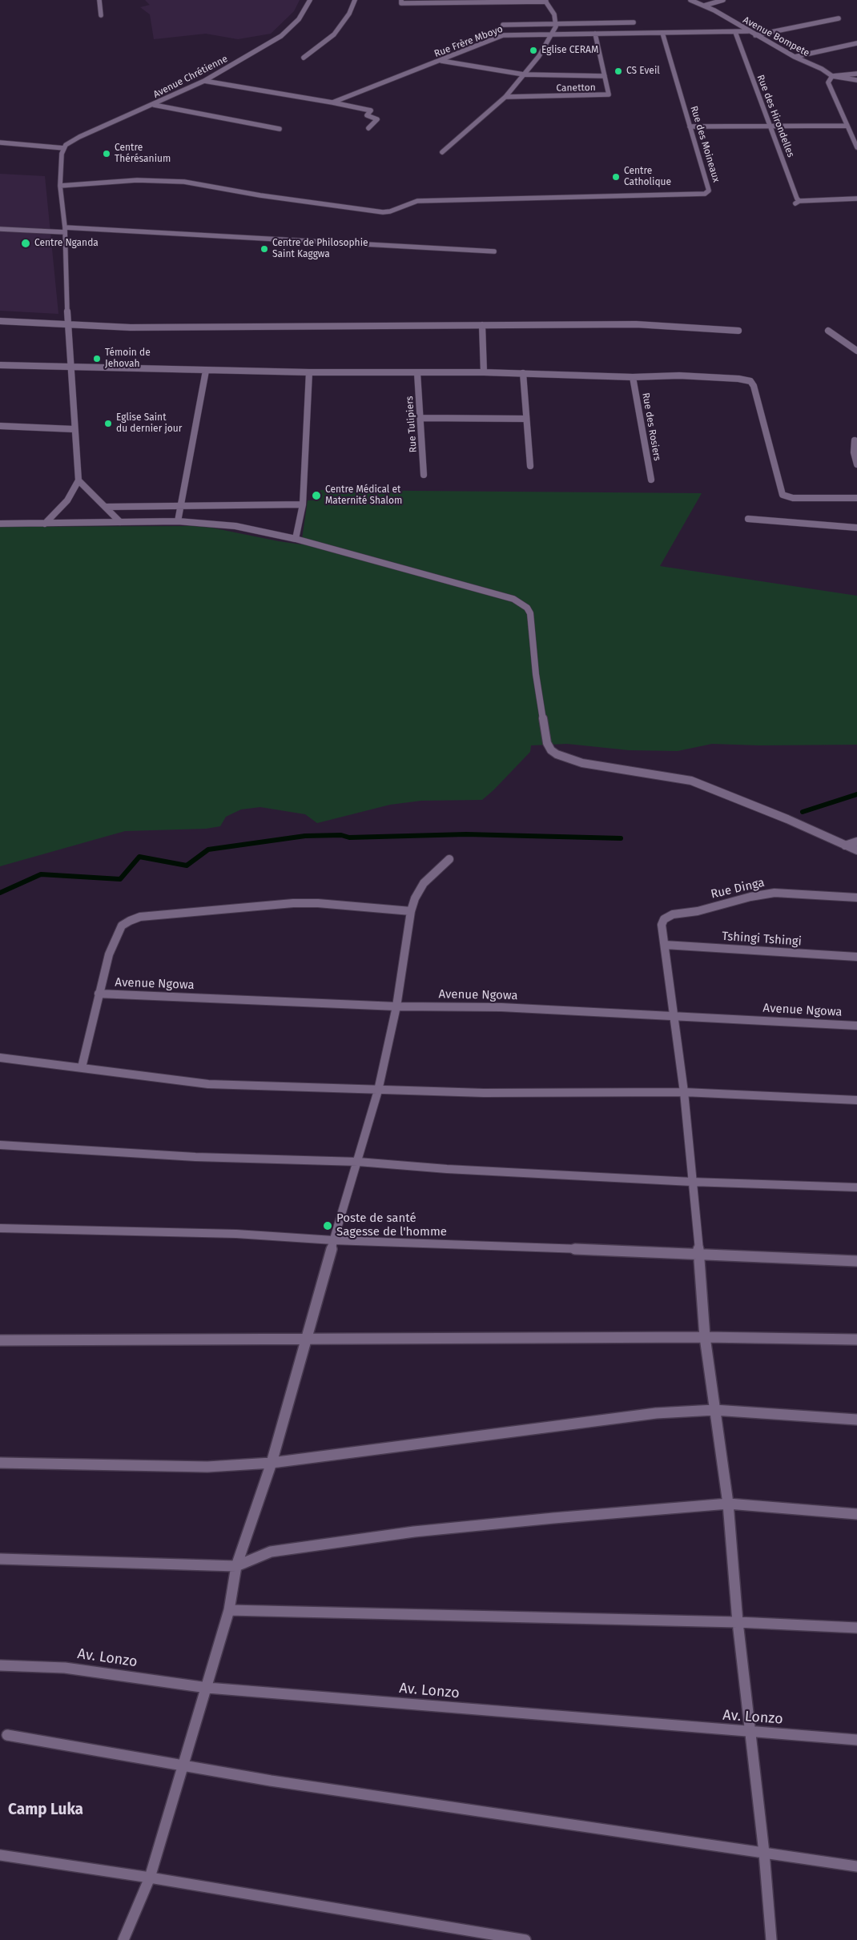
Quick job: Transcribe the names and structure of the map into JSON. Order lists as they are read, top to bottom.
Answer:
{
  "streets": {
    "street": [
      "Avenue Bompete",
      "Rue Frère Mboyo",
      "Avenue Chrétienne",
      "Canetton",
      "Rue des Hirondelles",
      "Rue des Moineaux",
      "Rue Tulipiers",
      "Rue des Rosiers",
      "Rue Dinga",
      "Tshingi Tshingi",
      "Avenue Ngowa",
      "Av. Lonzo"
    ]
  },
  "crossings": [
    ["Avenue Bompete", "Rue Frère Mboyo"],
    ["Rue Frère Mboyo", "Canetton"],
    ["Rue Frère Mboyo", "Rue des Hirondelles"],
    ["Rue Frère Mboyo", "Rue des Moineaux"],
    ["Rue Dinga", "Tshingi Tshingi"]
  ],
  "districts": ["Camp Luka"],
  "places": [
    "Eglise CERAM",
    "CS Eveil",
    "Centre Thérésanium",
    "Centre Catholique",
    "Centre Nganda",
    "Centre de Philosophie Saint Kaggwa",
    "Témoin de Jehovah",
    "Eglise Saint du dernier jour",
    "Centre Médical et Maternité Shalom",
    "Poste de santé Sagesse de l'homme"
  ]
}
